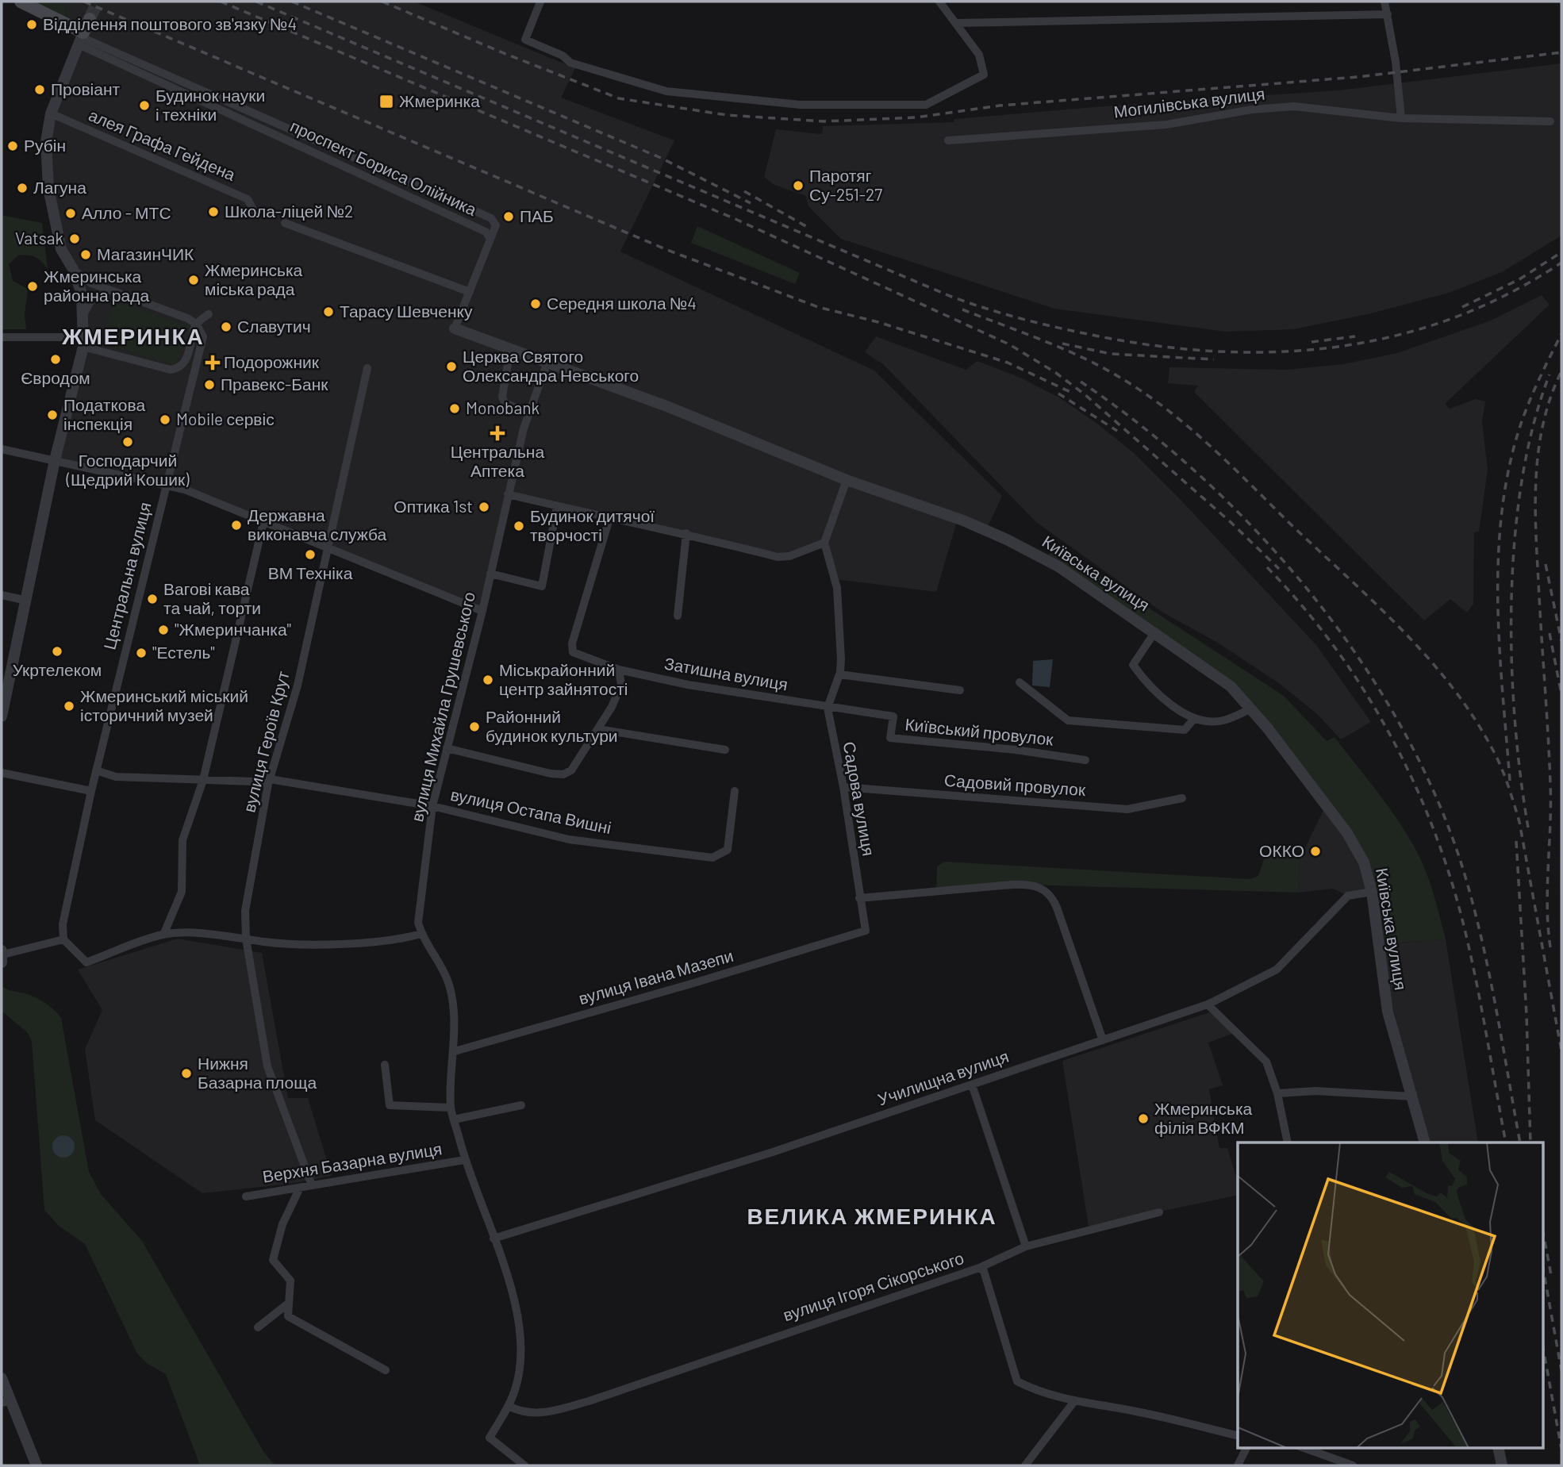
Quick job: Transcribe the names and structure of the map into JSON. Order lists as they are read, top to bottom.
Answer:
{
  "streets": {
    "street": [
      "Могилівська вулиця",
      "алея Графа Гейдена",
      "проспект Бориса Олійника",
      "Київська вулиця",
      "Центральна вулиця",
      "Затишна вулиця",
      "вулиця Михайла Грушевського",
      "Київський провулок",
      "вулиця Героїв Крут",
      "Садовий провулок",
      "Садова вулиця",
      "вулиця Остапа Вишні",
      "вулиця Івана Мазепи",
      "Училищна вулиця",
      "Верхня Базарна вулиця",
      "вулиця Ігоря Сікорського"
    ]
  },
  "crossings": [
    ["Київська вулиця", "вулиця Михайла Грушевського"],
    ["Київська вулиця", "Училищна вулиця"],
    ["Затишна вулиця", "Київський провулок"],
    ["Затишна вулиця", "Садова вулиця"],
    ["вулиця Михайла Грушевського", "вулиця Остапа Вишні"],
    ["вулиця Михайла Грушевського", "вулиця Івана Мазепи"],
    ["вулиця Михайла Грушевського", "Училищна вулиця"],
    ["вулиця Михайла Грушевського", "Верхня Базарна вулиця"],
    ["вулиця Михайла Грушевського", "вулиця Ігоря Сікорського"],
    ["Київський провулок", "Садова вулиця"],
    ["вулиця Героїв Крут", "Верхня Базарна вулиця"],
    ["Садовий провулок", "Садова вулиця"],
    ["Садова вулиця", "вулиця Івана Мазепи"]
  ],
  "districts": ["ЖМЕРИНКА", "ВЕЛИКА ЖМЕРИНКА"],
  "places": {
    "other": [
      "Відділення поштового зв'язку №4",
      "Провіант",
      "Будинок науки і техніки",
      "Рубін",
      "Паротяг Су-251-27",
      "Лагуна",
      "Школа-ліцей №2",
      "Алло - МТС",
      "ПАБ",
      "Vatsak",
      "МагазинЧИК",
      "Жмеринська міська рада",
      "Жмеринська районна рада",
      "Середня школа №4",
      "Тарасу Шевченку",
      "Славутич",
      "Євродом",
      "Церква Святого Олександра Невського",
      "Правекс-Банк",
      "Monobank",
      "Податкова інспекція",
      "Mobile сервіс",
      "Господарчий (Щедрий Кошик)",
      "Оптика 1st",
      "Державна виконавча служба",
      "Будинок дитячої творчості",
      "ВМ Техніка",
      "Вагові кава та чай, торти",
      "\"Жмеринчанка\"",
      "Укртелеком",
      "\"Естель\"",
      "Міськрайонний центр зайнятості",
      "Жмеринський міський історичний музей",
      "Районний будинок культури",
      "ОККО",
      "Нижня Базарна площа",
      "Жмеринська філія ВФКМ"
    ],
    "transit": ["Жмеринка"],
    "health": ["Подорожник", "Центральна Аптека"]
  }
}
